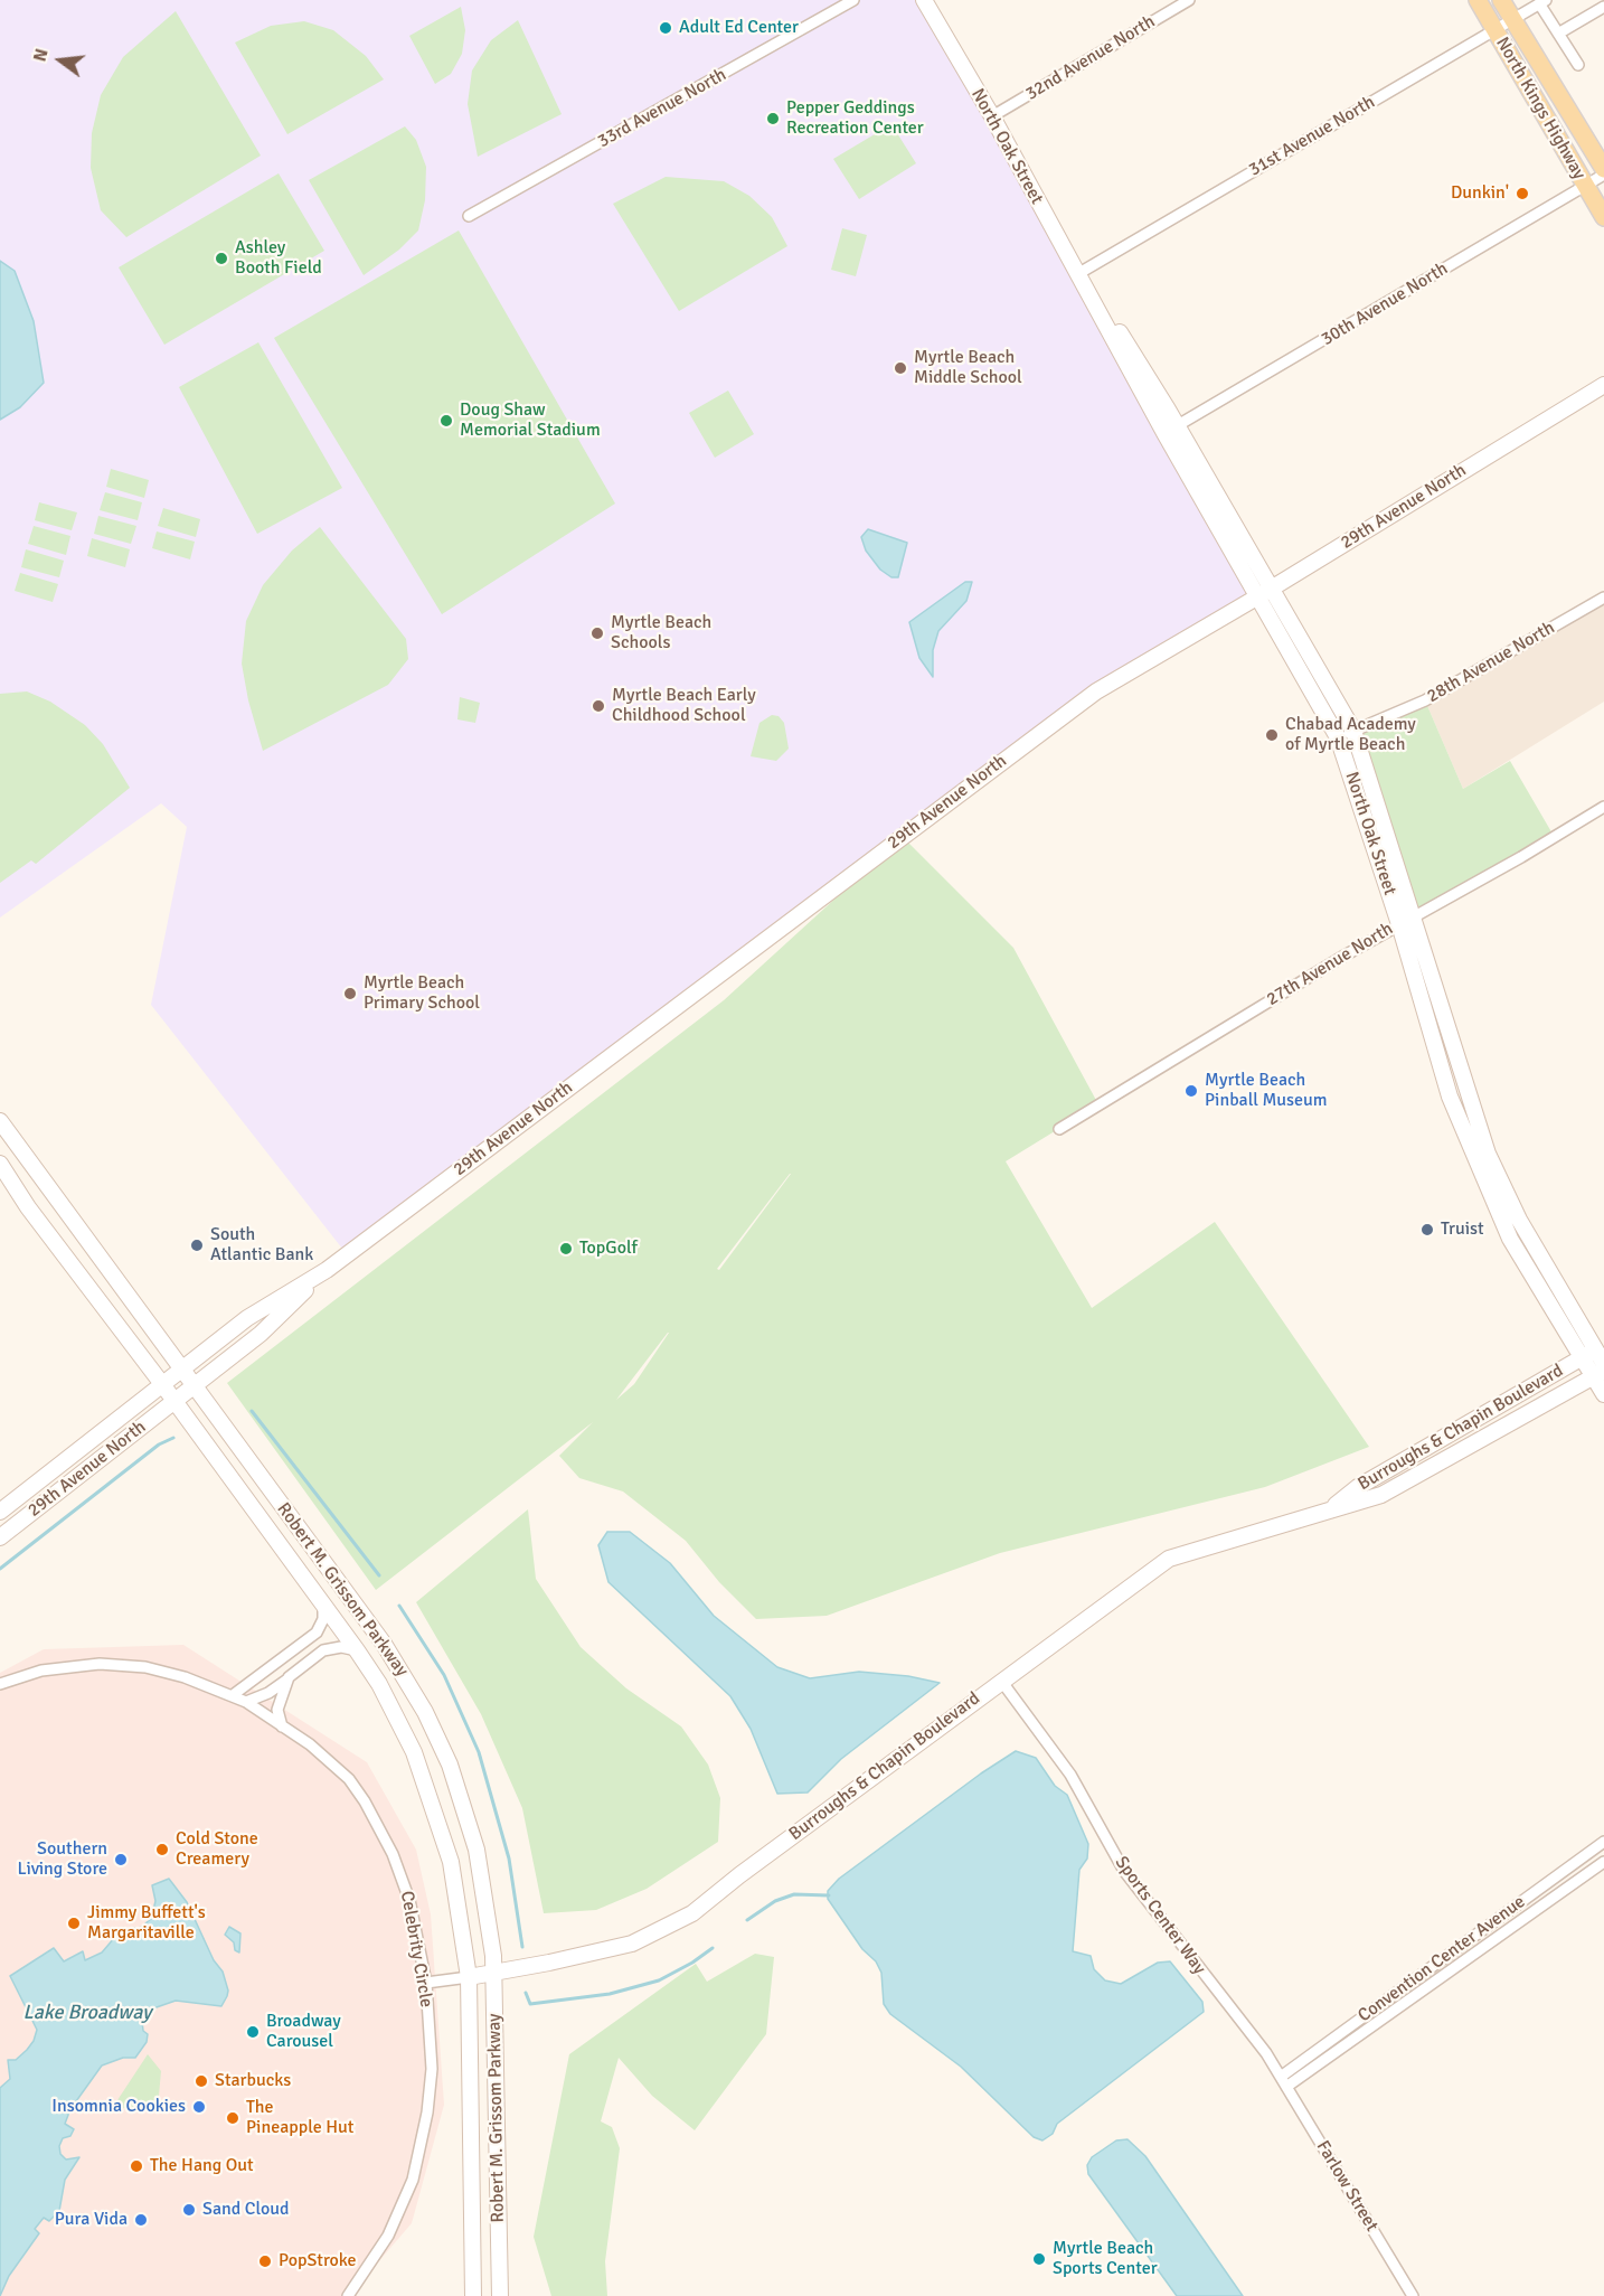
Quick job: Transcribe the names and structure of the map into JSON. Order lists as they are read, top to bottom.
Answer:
{
  "streets": {
    "main road": [
      "North Kings Highway",
      "North Oak Street",
      "29th Avenue North",
      "Burroughs & Chapin Boulevard",
      "Robert M. Grissom Parkway"
    ],
    "street": [
      "32nd Avenue North",
      "33rd Avenue North",
      "31st Avenue North",
      "30th Avenue North",
      "28th Avenue North",
      "27th Avenue North",
      "Sports Center Way",
      "Celebrity Circle",
      "Convention Center Avenue",
      "Farlow Street"
    ]
  },
  "crossings": [
    ["32nd Avenue North", "North Oak Street"],
    ["North Kings Highway", "31st Avenue North"],
    ["North Kings Highway", "30th Avenue North"],
    ["31st Avenue North", "North Oak Street"],
    ["North Oak Street", "30th Avenue North"],
    ["North Oak Street", "29th Avenue North"],
    ["North Oak Street", "28th Avenue North"],
    ["North Oak Street", "27th Avenue North"],
    ["North Oak Street", "Burroughs & Chapin Boulevard"],
    ["29th Avenue North", "Robert M. Grissom Parkway"],
    ["Burroughs & Chapin Boulevard", "Robert M. Grissom Parkway"],
    ["Burroughs & Chapin Boulevard", "Sports Center Way"],
    ["Burroughs & Chapin Boulevard", "Celebrity Circle"],
    ["Sports Center Way", "Convention Center Avenue"],
    ["Sports Center Way", "Farlow Street"],
    ["Convention Center Avenue", "Farlow Street"]
  ],
  "water": ["Lake Broadway"],
  "places": [
    "Adult Ed Center",
    "Pepper Geddings Recreation Center",
    "Dunkin'",
    "Ashley Booth Field",
    "Myrtle Beach Middle School",
    "Doug Shaw Memorial Stadium",
    "Myrtle Beach Schools",
    "Myrtle Beach Early Childhood School",
    "Chabad Academy of Myrtle Beach",
    "Myrtle Beach Primary School",
    "Myrtle Beach Pinball Museum",
    "Truist",
    "South Atlantic Bank",
    "TopGolf",
    "Cold Stone Creamery",
    "Southern Living Store",
    "Jimmy Buffett's Margaritaville",
    "Broadway Carousel",
    "Starbucks",
    "Insomnia Cookies",
    "The Pineapple Hut",
    "The Hang Out",
    "Sand Cloud",
    "Pura Vida",
    "Myrtle Beach Sports Center",
    "PopStroke"
  ],
  "north": "left"
}
